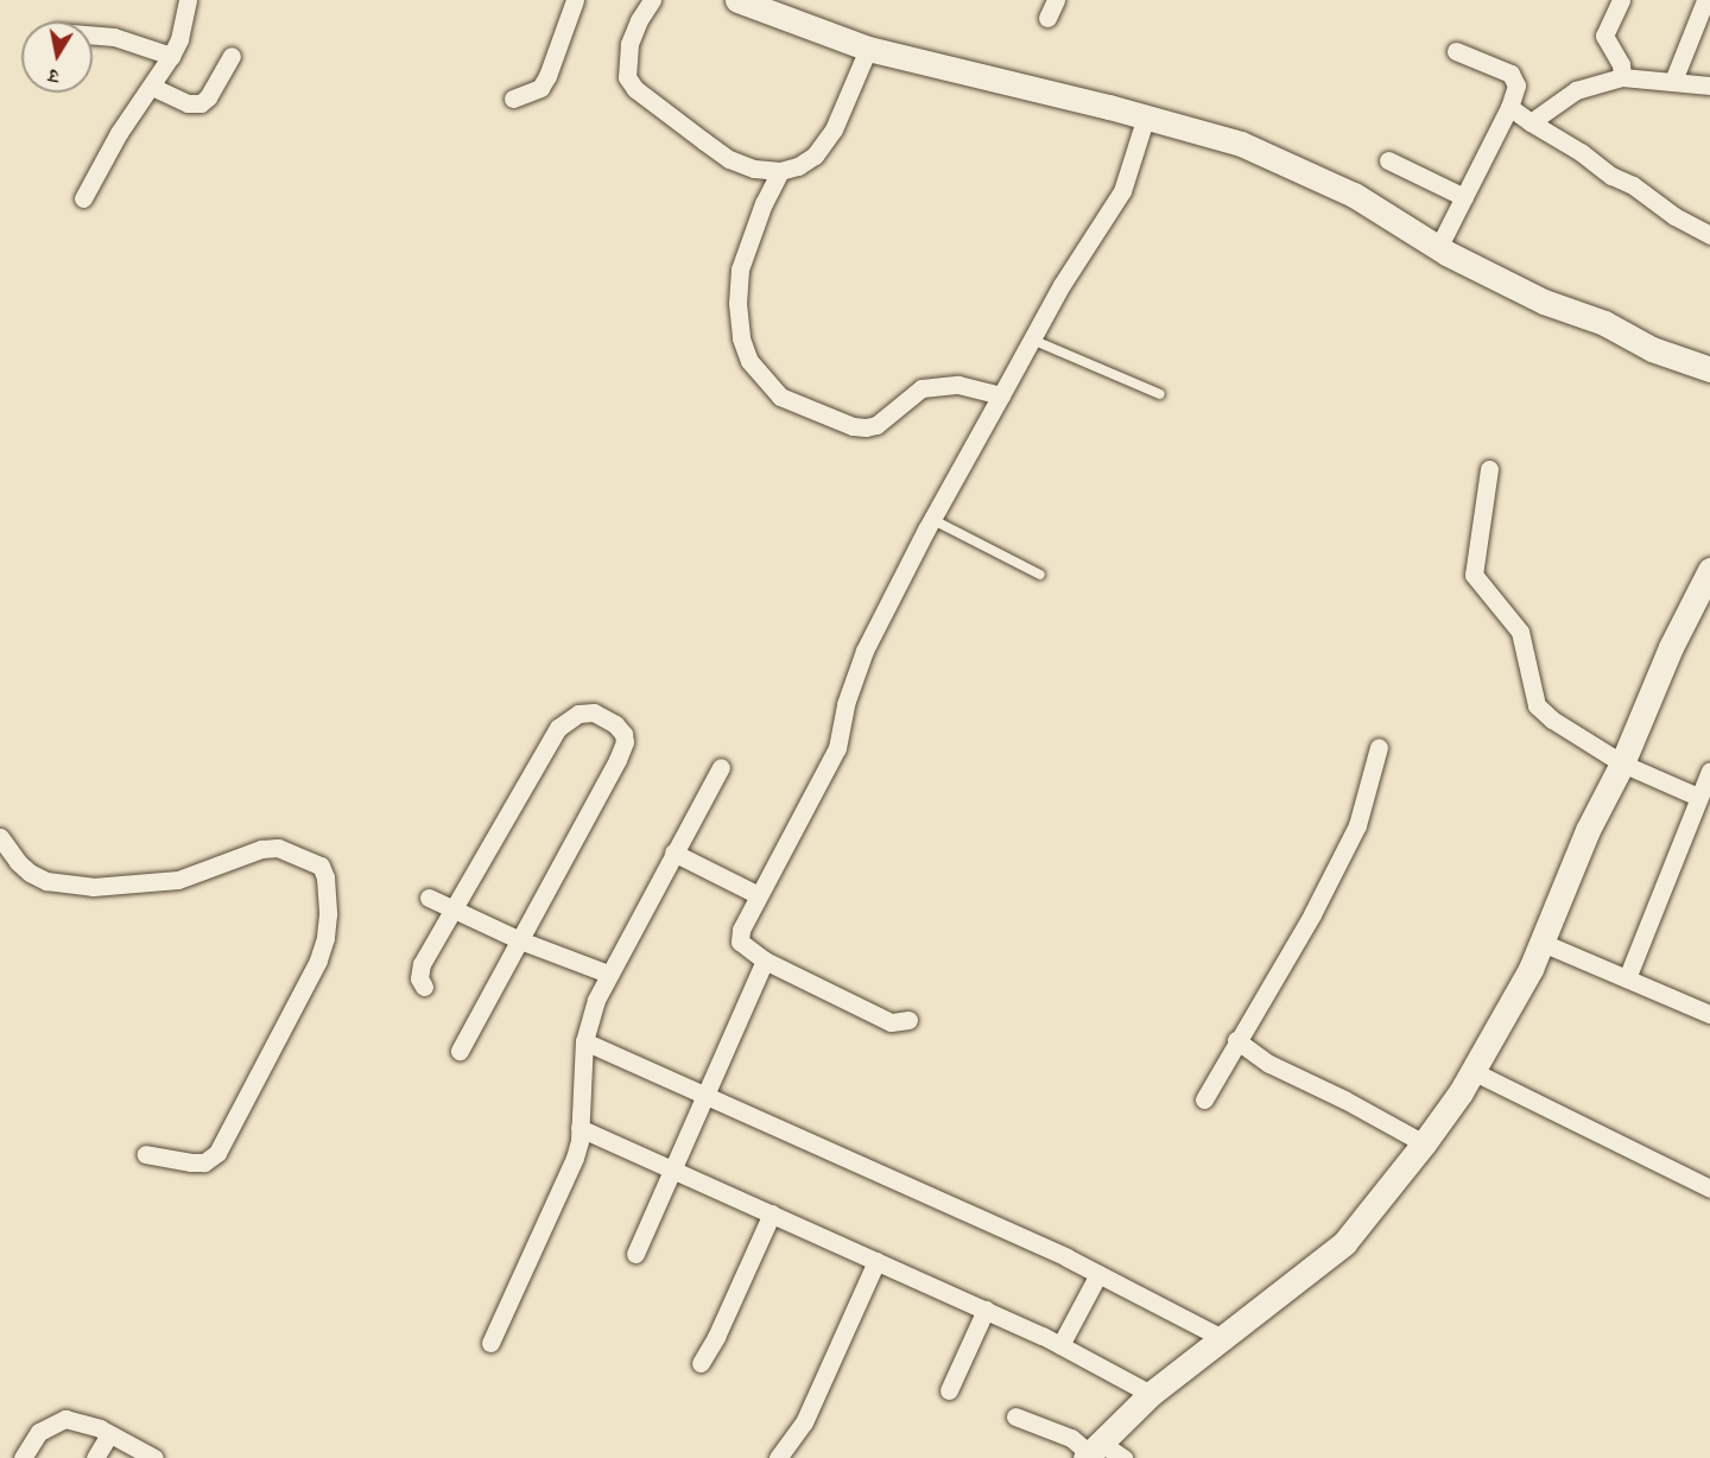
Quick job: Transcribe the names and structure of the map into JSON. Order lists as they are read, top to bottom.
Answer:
{
  "north": "bottom"
}
